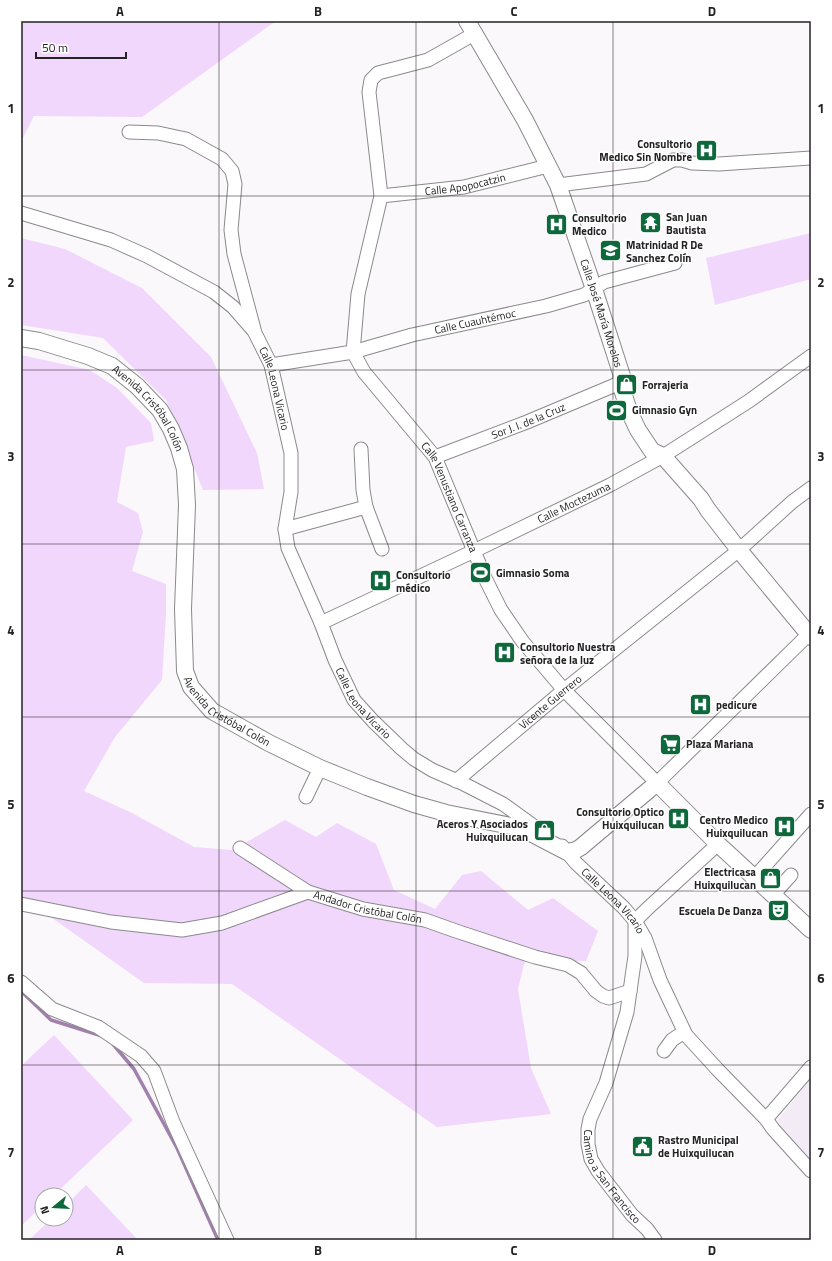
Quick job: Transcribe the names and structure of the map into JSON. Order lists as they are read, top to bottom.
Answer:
{
  "streets": {
    "main road": ["Calle José María Morelos", "Avenida Cristóbal Colón"],
    "street": [
      "Calle Apopocatzin",
      "Calle Cuauhtémoc",
      "Calle Leona Vicario",
      "Sor J. I. de la Cruz",
      "Calle Venustiano Carranza",
      "Calle Moctezuma",
      "Vicente Guerrero",
      "Andador Cristóbal Colón",
      "Camino a San Francisco"
    ]
  },
  "crossings": [
    ["Calle Apopocatzin", "Calle José María Morelos"],
    ["Calle José María Morelos", "Calle Cuauhtémoc"],
    ["Calle José María Morelos", "Sor J. I. de la Cruz"],
    ["Calle José María Morelos", "Calle Moctezuma"],
    ["Calle José María Morelos", "Vicente Guerrero"],
    ["Calle Cuauhtémoc", "Calle Leona Vicario"],
    ["Calle Cuauhtémoc", "Calle Venustiano Carranza"],
    ["Calle Leona Vicario", "Avenida Cristóbal Colón"],
    ["Calle Leona Vicario", "Calle Moctezuma"],
    ["Calle Leona Vicario", "Vicente Guerrero"],
    ["Sor J. I. de la Cruz", "Calle Venustiano Carranza"],
    ["Calle Venustiano Carranza", "Calle Moctezuma"],
    ["Calle Venustiano Carranza", "Vicente Guerrero"],
    ["Andador Cristóbal Colón", "Camino a San Francisco"]
  ],
  "places": {
    "hospital": [
      "Consultorio Medico Sin Nombre",
      "Consultorio Medico",
      "Consultorio médico",
      "Consultorio Nuestra señora de la luz",
      "pedicure",
      "Consultorio Optico Huixquilucan",
      "Centro Medico Huixquilucan"
    ],
    "temple": ["San Juan Bautista"],
    "school or university": ["Matrinidad R De Sanchez Colín"],
    "shop": ["Forrajeria", "Aceros Y Asociados Huixquilucan", "Electricasa Huixquilucan"],
    "sports": ["Gimnasio Gyn", "Gimnasio Soma"],
    "supermarket": ["Plaza Mariana"],
    "theatre": ["Escuela De Danza"],
    "public building": ["Rastro Municipal de Huixquilucan"]
  },
  "scale_bar": "50 m",
  "north": "left",
  "grid": {
    "columns": [
      "A",
      "B",
      "C",
      "D"
    ],
    "rows": [
      "1",
      "2",
      "3",
      "4",
      "5",
      "6",
      "7"
    ]
  }
}
